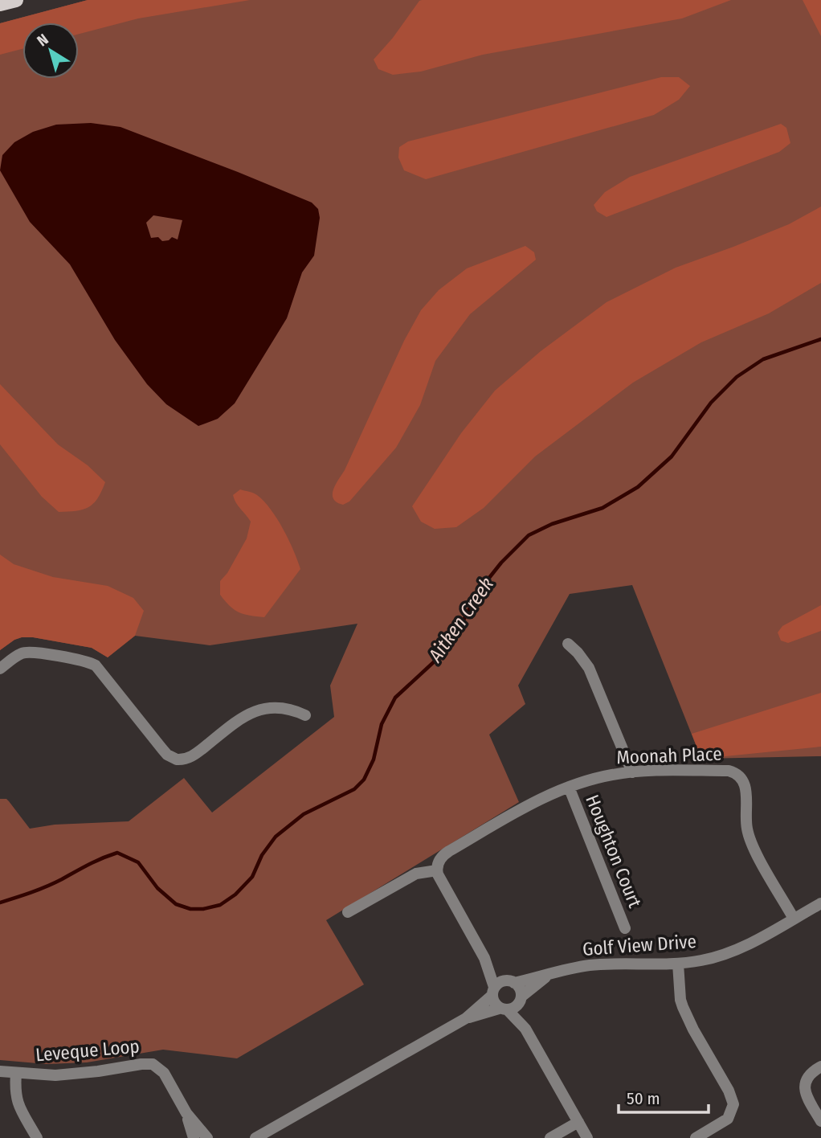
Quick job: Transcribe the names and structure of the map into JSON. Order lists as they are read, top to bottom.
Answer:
{
  "streets": {
    "street": [
      "Moonah Place",
      "Houghton Court",
      "Golf View Drive",
      "Leveque Loop"
    ]
  },
  "crossings": [
    ["Moonah Place", "Houghton Court"],
    ["Moonah Place", "Golf View Drive"]
  ],
  "water": ["Aitken Creek"],
  "scale_bar": "50 m",
  "north": "top left"
}
